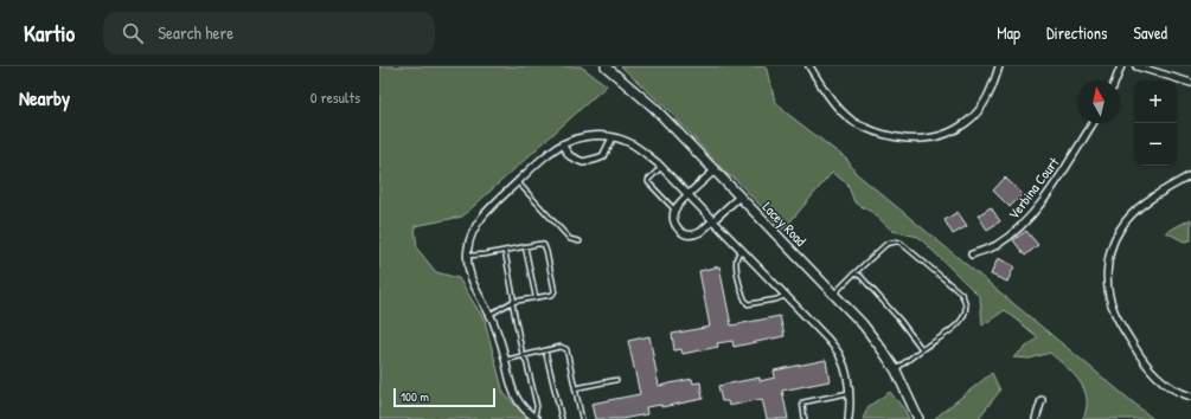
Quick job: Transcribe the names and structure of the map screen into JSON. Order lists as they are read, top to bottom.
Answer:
{
  "streets": {
    "main road": ["Lacey Road"],
    "street": ["Verbina Court"]
  },
  "scale_bar": "100 m",
  "north": "top",
  "page": {
    "header": "Kartio",
    "search": "Search here",
    "nav": ["Map", "Directions", "Saved"],
    "heading": ["Nearby", "0 results"],
    "map_buttons": ["+", "−"],
    "scale": "100 m"
  }
}
